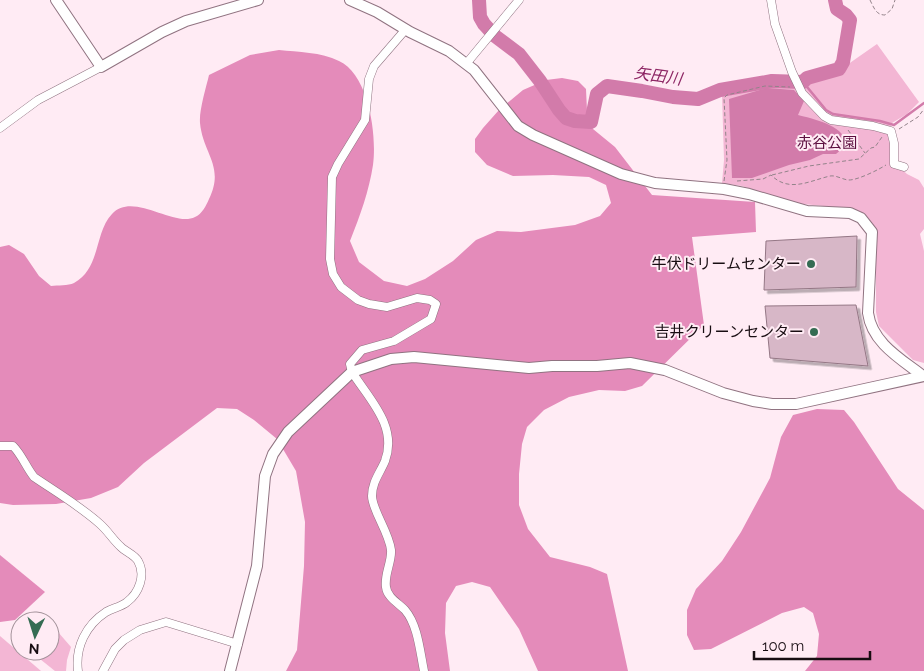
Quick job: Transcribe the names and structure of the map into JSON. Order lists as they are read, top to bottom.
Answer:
{
  "water": ["矢田川"],
  "parks": ["赤谷公園"],
  "places": ["牛伏ドリームセンター", "吉井クリーンセンター"],
  "scale_bar": "100 m",
  "north": "bottom"
}
